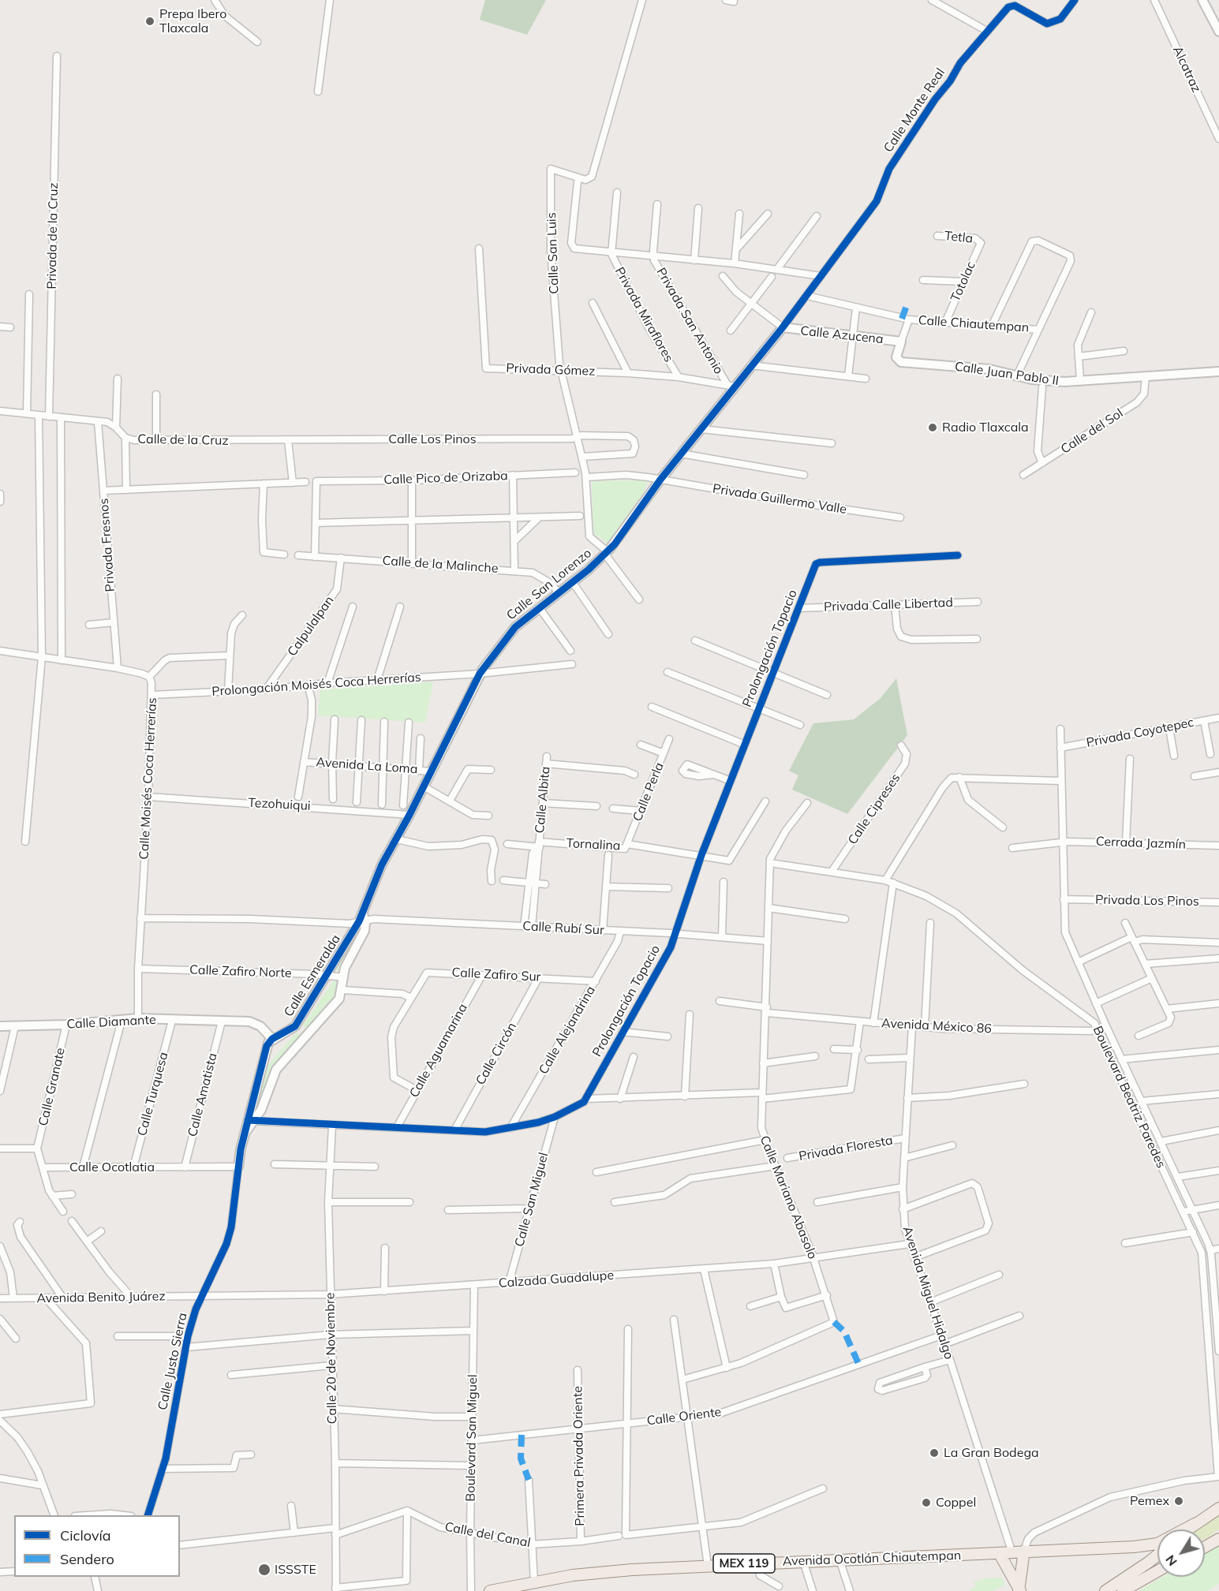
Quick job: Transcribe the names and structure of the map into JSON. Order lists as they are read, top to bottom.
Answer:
{
  "streets": {
    "main road": ["Avenida Ocotlán Chiautempan", "MEX 119"],
    "street": [
      "Alcatraz",
      "Calle Monte Real",
      "Privada de la Cruz",
      "Tetla",
      "Calle San Luis",
      "Totolac",
      "Privada Miraflores",
      "Privada San Antonio",
      "Calle Chiautempan",
      "Calle Azucena",
      "Privada Gómez",
      "Calle Juan Pablo II",
      "Calle del Sol",
      "Calle Los Pinos",
      "Calle de la Cruz",
      "Calle Pico de Orizaba",
      "Privada Guillermo Valle",
      "Privada Fresnos",
      "Calle de la Malinche",
      "Calle San Lorenzo",
      "Privada Calle Libertad",
      "Calpulalpan",
      "Prolongación Topacio",
      "Prolongación Moisés Coca Herrerías",
      "Privada Coyotepec",
      "Avenida La Loma",
      "Calle Moisés Coca Herrerías",
      "Calle Perla",
      "Calle Albita",
      "Tezohuiqui",
      "Calle Cipreses",
      "Cerrada Jazmín",
      "Tornalina",
      "Privada Los Pinos",
      "Calle Rubí Sur",
      "Calle Zafiro Norte",
      "Calle Zafiro Sur",
      "Calle Esmeralda",
      "Calle Diamante",
      "Avenida México 86",
      "Calle Alejandrina",
      "Calle Aguamarina",
      "Calle Circón",
      "Calle Granate",
      "Calle Turquesa",
      "Calle Amatista",
      "Boulevard Beatriz Paredes",
      "Privada Floresta",
      "Calle Ocotlatia",
      "Calle Mariano Abasolo",
      "Calle San Miguel",
      "Calzada Guadalupe",
      "Avenida Miguel Hidalgo",
      "Avenida Benito Juárez",
      "Calle 20 de Noviembre",
      "Calle Justo Sierra",
      "Calle Oriente",
      "Boulevard San Miguel",
      "Primera Privada Oriente",
      "Calle del Canal"
    ]
  },
  "crossings": [
    ["Tetla", "Totolac"],
    ["Calle San Luis", "Privada Gómez"],
    ["Calle San Luis", "Calle Los Pinos"],
    ["Calle San Luis", "Privada Guillermo Valle"],
    ["Calle San Luis", "Calle San Lorenzo"],
    ["Totolac", "Calle Chiautempan"],
    ["Privada Miraflores", "Privada Gómez"],
    ["Privada San Antonio", "Privada Gómez"],
    ["Privada San Antonio", "Calle San Lorenzo"],
    ["Calle Azucena", "Calle Juan Pablo II"],
    ["Calle Azucena", "Calle San Lorenzo"],
    ["Privada Gómez", "Calle San Lorenzo"],
    ["Calle Juan Pablo II", "Calle del Sol"],
    ["Calle Los Pinos", "Calle de la Cruz"],
    ["Privada Guillermo Valle", "Calle San Lorenzo"],
    ["Calle de la Malinche", "Calle San Lorenzo"],
    ["Calle de la Malinche", "Calpulalpan"],
    ["Calle San Lorenzo", "Prolongación Moisés Coca Herrerías"],
    ["Calle San Lorenzo", "Avenida La Loma"],
    ["Calle San Lorenzo", "Tezohuiqui"],
    ["Calle San Lorenzo", "Calle Rubí Sur"],
    ["Calle San Lorenzo", "Calle Esmeralda"],
    ["Privada Calle Libertad", "Prolongación Topacio"],
    ["Calpulalpan", "Prolongación Moisés Coca Herrerías"],
    ["Prolongación Topacio", "Tornalina"],
    ["Prolongación Topacio", "Calle Rubí Sur"],
    ["Prolongación Moisés Coca Herrerías", "Calle Moisés Coca Herrerías"],
    ["Privada Coyotepec", "Boulevard Beatriz Paredes"],
    ["Calle Moisés Coca Herrerías", "Tezohuiqui"],
    ["Calle Moisés Coca Herrerías", "Calle Rubí Sur"],
    ["Calle Moisés Coca Herrerías", "Calle Zafiro Norte"],
    ["Calle Moisés Coca Herrerías", "Calle Diamante"],
    ["Calle Perla", "Tornalina"],
    ["Calle Albita", "Tornalina"],
    ["Calle Albita", "Calle Rubí Sur"],
    ["Calle Cipreses", "Boulevard Beatriz Paredes"],
    ["Cerrada Jazmín", "Boulevard Beatriz Paredes"],
    ["Privada Los Pinos", "Boulevard Beatriz Paredes"],
    ["Calle Rubí Sur", "Calle Esmeralda"],
    ["Calle Rubí Sur", "Calle Alejandrina"],
    ["Calle Rubí Sur", "Calle Mariano Abasolo"],
    ["Calle Zafiro Norte", "Calle Esmeralda"],
    ["Calle Zafiro Sur", "Calle Alejandrina"],
    ["Calle Zafiro Sur", "Calle Aguamarina"],
    ["Calle Zafiro Sur", "Calle Circón"],
    ["Calle Esmeralda", "Calle Diamante"],
    ["Calle Esmeralda", "Calle Justo Sierra"],
    ["Calle Diamante", "Calle Granate"],
    ["Calle Diamante", "Calle Turquesa"],
    ["Calle Diamante", "Calle Amatista"],
    ["Avenida México 86", "Boulevard Beatriz Paredes"],
    ["Avenida México 86", "Calle Mariano Abasolo"],
    ["Avenida México 86", "Avenida Miguel Hidalgo"],
    ["Calle Turquesa", "Calle Ocotlatia"],
    ["Calle Amatista", "Calle Ocotlatia"],
    ["Boulevard Beatriz Paredes", "Calle Mariano Abasolo"],
    ["Privada Floresta", "Avenida Miguel Hidalgo"],
    ["Calle Ocotlatia", "Calle Justo Sierra"],
    ["Calle Mariano Abasolo", "Calzada Guadalupe"],
    ["Calle San Miguel", "Calzada Guadalupe"],
    ["Calzada Guadalupe", "Avenida Miguel Hidalgo"],
    ["Calzada Guadalupe", "Avenida Benito Juárez"],
    ["Calzada Guadalupe", "Calle 20 de Noviembre"],
    ["Calzada Guadalupe", "Calle Justo Sierra"],
    ["Calzada Guadalupe", "Boulevard San Miguel"],
    ["Avenida Miguel Hidalgo", "Calle Oriente"],
    ["Avenida Miguel Hidalgo", "Avenida Ocotlán Chiautempan"],
    ["Avenida Benito Juárez", "Calle Justo Sierra"],
    ["Calle Oriente", "Boulevard San Miguel"],
    ["Calle Oriente", "Primera Privada Oriente"],
    ["Boulevard San Miguel", "Calle del Canal"],
    ["Primera Privada Oriente", "Calle del Canal"],
    ["Avenida Ocotlán Chiautempan", "MEX 119"]
  ],
  "places": [
    "Prepa Ibero Tlaxcala",
    "Radio Tlaxcala",
    "La Gran Bodega",
    "Pemex",
    "Coppel",
    "ISSSTE"
  ],
  "legend": ["Ciclovía", "Sendero"],
  "north": "bottom left"
}
